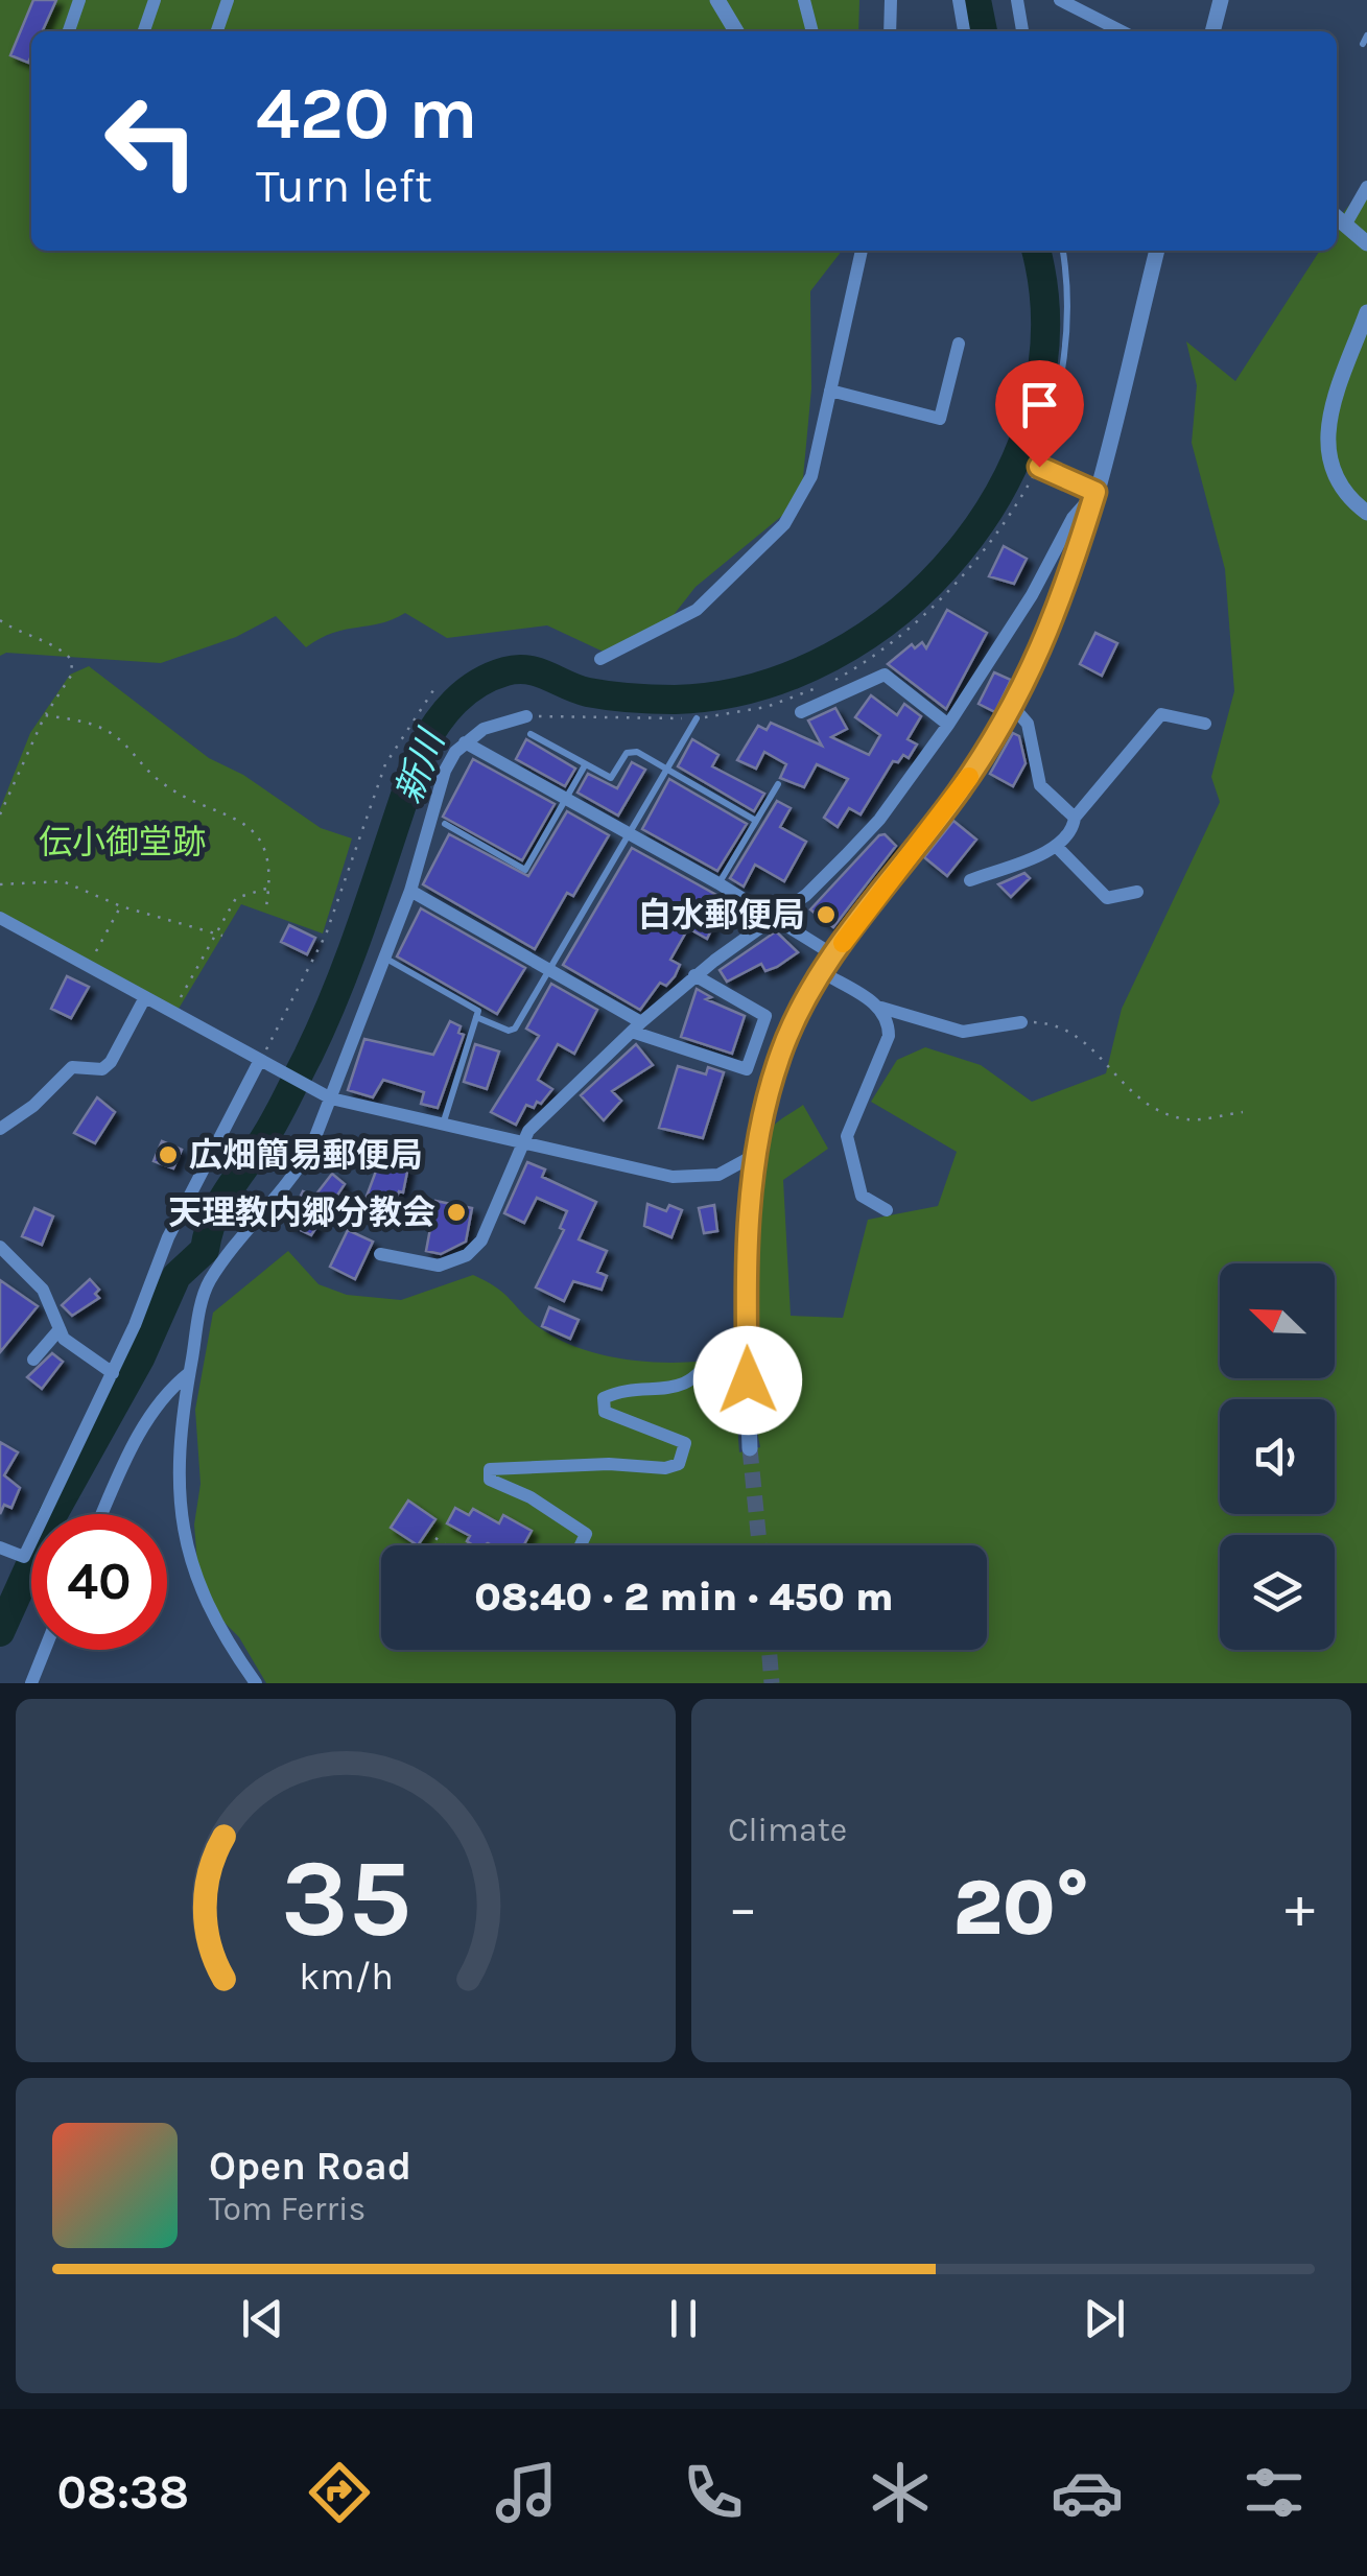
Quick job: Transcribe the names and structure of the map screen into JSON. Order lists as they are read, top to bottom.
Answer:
{
  "water": ["新川"],
  "parks": ["伝小御堂跡"],
  "places": ["白水郵便局", "広畑簡易郵便局", "天理教内郷分教会"],
  "north": "top left",
  "page": {
    "turn": ["420 m", "Turn left"],
    "limit": "40",
    "trip": "08:40 · 2 min · 450 m",
    "tile": "Climate",
    "heat": ["−", "20°", "+"],
    "song": ["Open Road", "Tom Ferris"],
    "tabs": "08:38",
    "gauge": ["35", "km/h"]
  }
}
